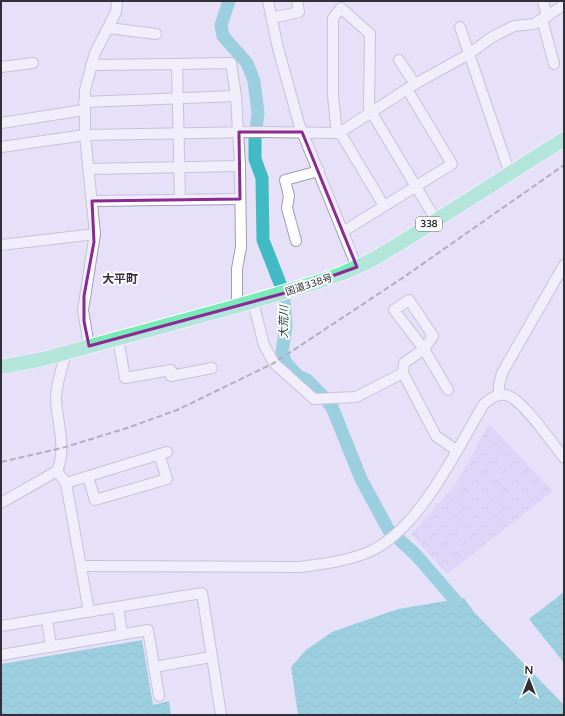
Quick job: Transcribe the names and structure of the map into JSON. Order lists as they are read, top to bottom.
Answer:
{
  "streets": {
    "highway": ["338", "国道338号"]
  },
  "districts": ["大平町"],
  "water": ["大荒川"],
  "north": "top"
}
